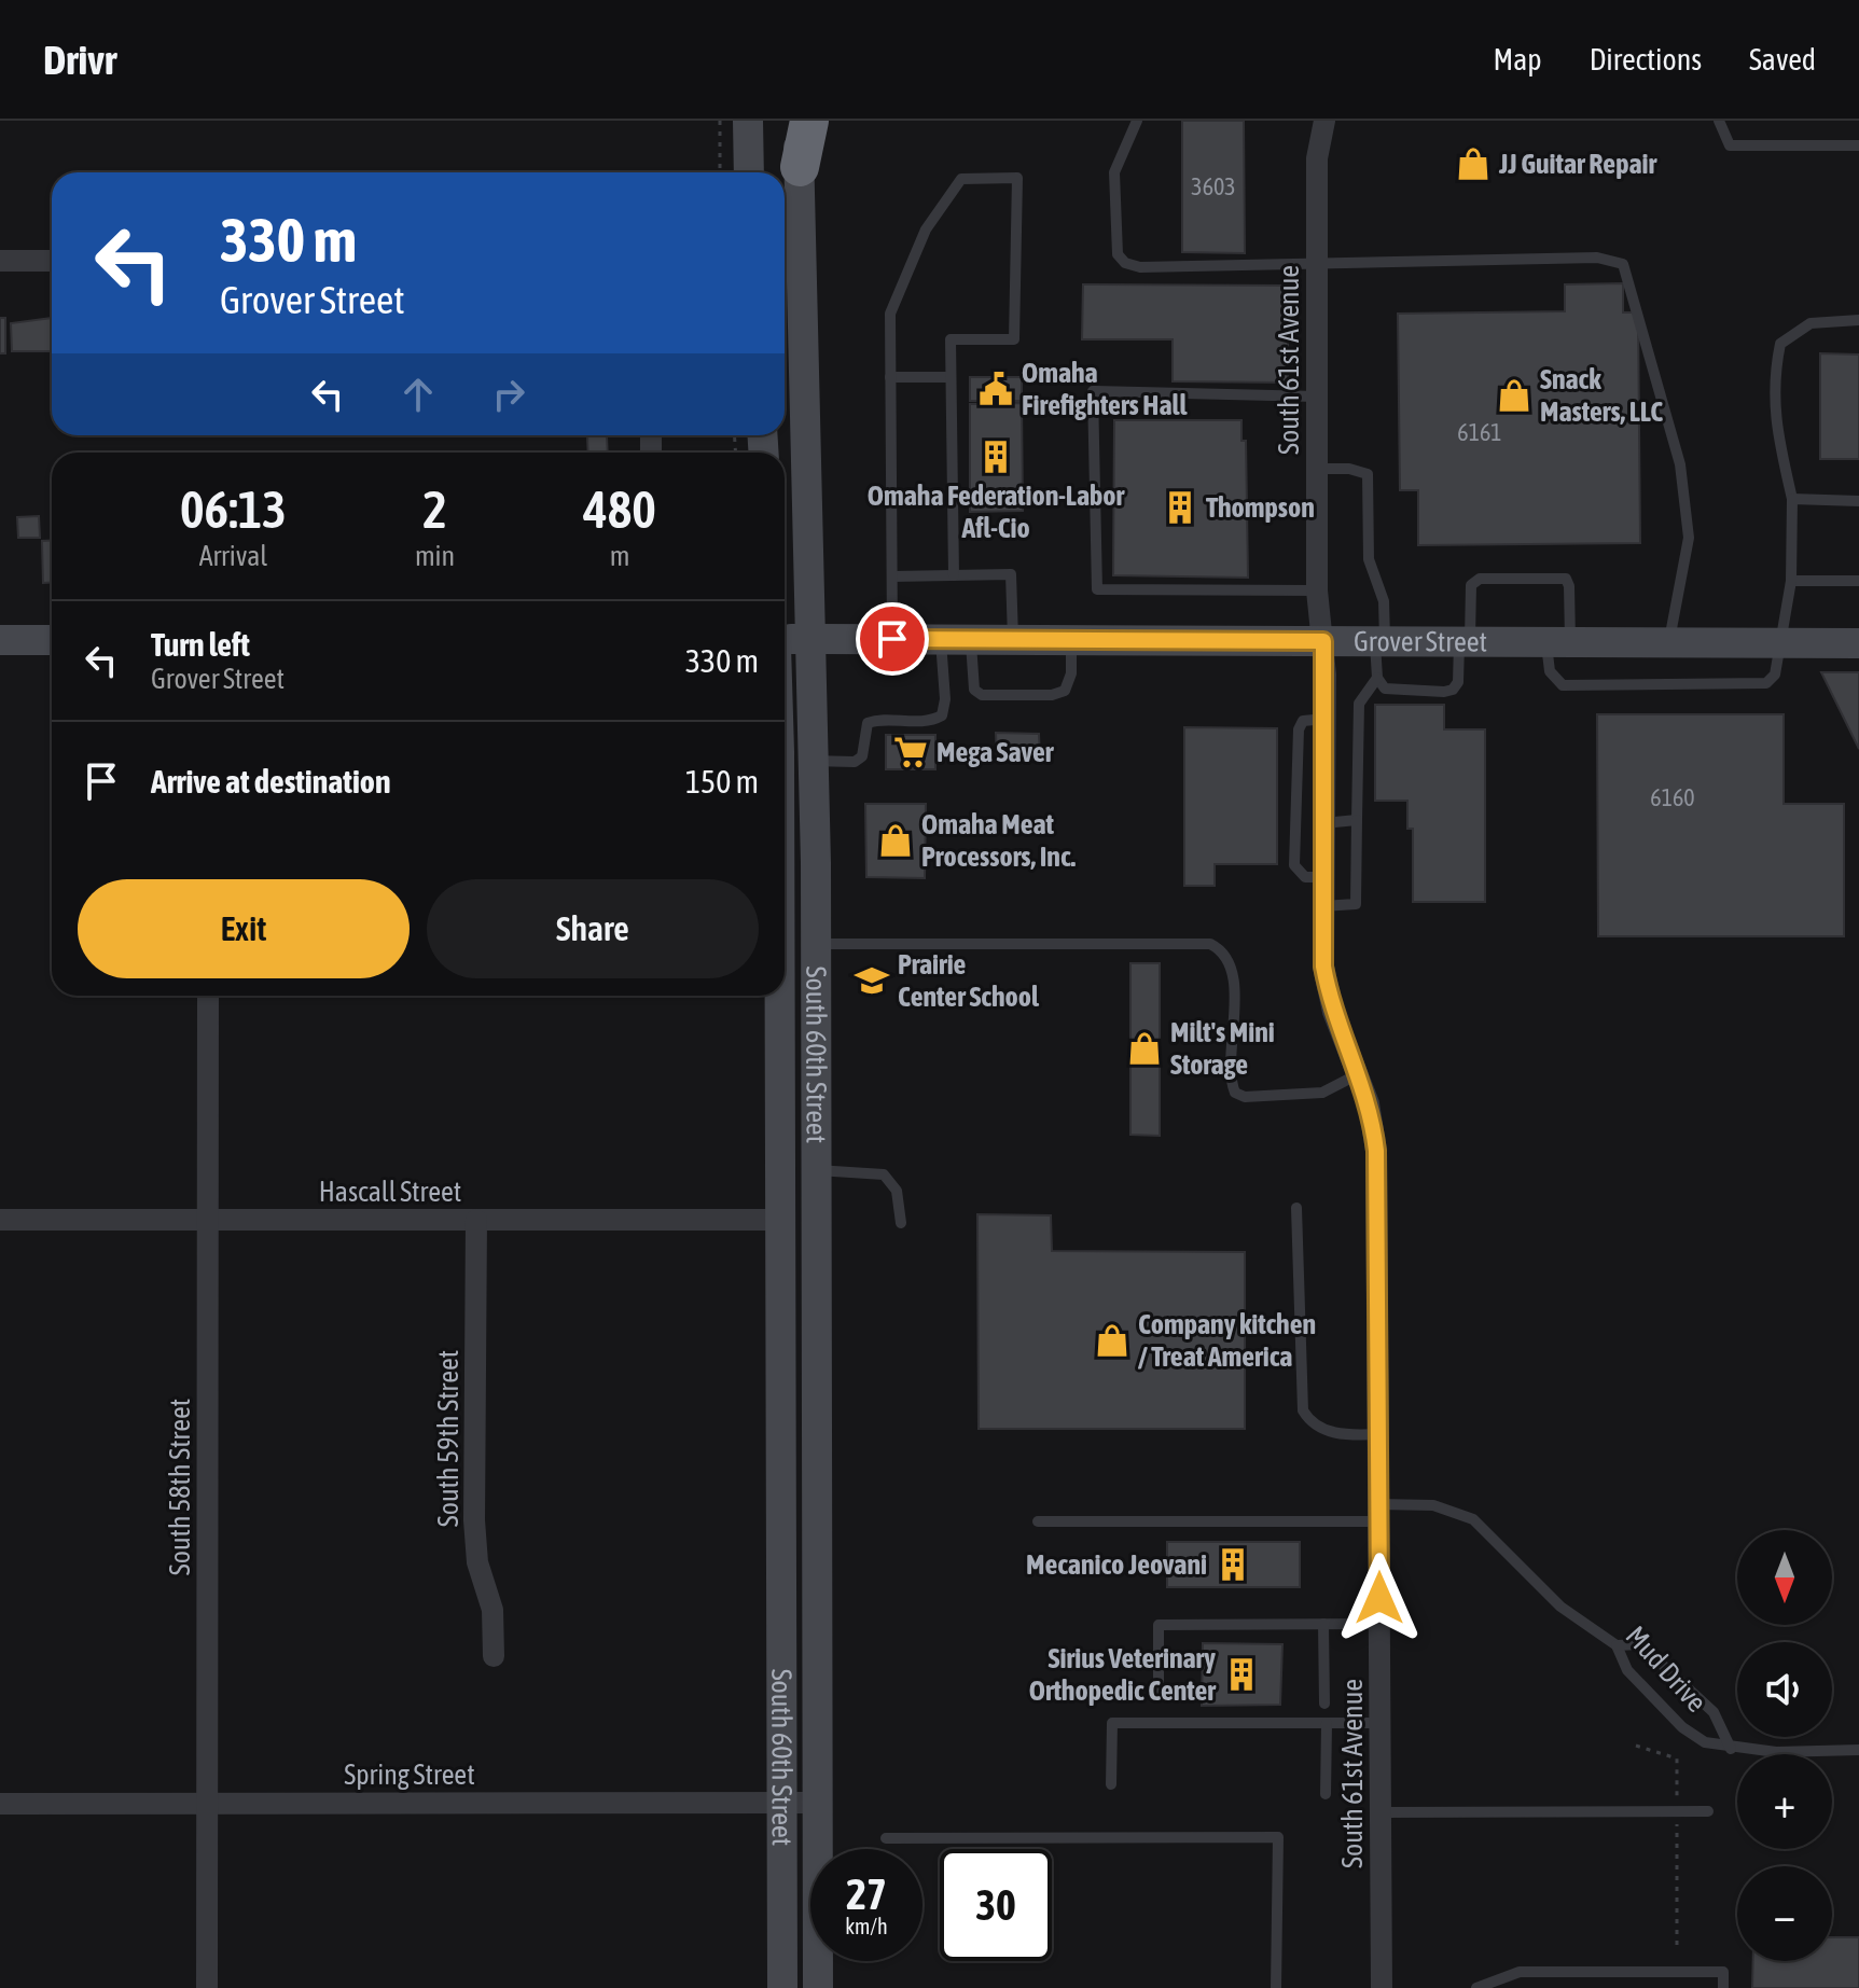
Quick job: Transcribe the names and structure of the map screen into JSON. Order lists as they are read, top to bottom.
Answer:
{
  "streets": {
    "main road": ["Grover Street", "South 60th Street"],
    "street": [
      "South 61st Avenue",
      "Hascall Street",
      "South 59th Street",
      "South 58th Street",
      "Spring Street"
    ],
    "lane": ["Mud Drive"]
  },
  "crossings": [
    ["South 61st Avenue", "Grover Street"],
    ["South 61st Avenue", "Mud Drive"],
    ["Grover Street", "South 60th Street"],
    ["South 60th Street", "Hascall Street"],
    ["South 60th Street", "Spring Street"],
    ["Hascall Street", "South 59th Street"],
    ["Hascall Street", "South 58th Street"],
    ["South 58th Street", "Spring Street"]
  ],
  "places": {
    "shop": [
      "JJ Guitar Repair",
      "Snack Masters, LLC",
      "Omaha Meat Processors, Inc.",
      "Milt's Mini Storage",
      "Company kitchen / Treat America"
    ],
    "public building": ["Omaha Firefighters Hall"],
    "building": [
      "Omaha Federation-Labor Afl-Cio",
      "Thompson",
      "Mecanico Jeovani",
      "Sirius Veterinary Orthopedic Center"
    ],
    "supermarket": ["Mega Saver"],
    "school or university": ["Prairie Center School"]
  },
  "house_numbers": ["3603", "6161", "6160"],
  "north": "bottom",
  "page": {
    "header": "Drivr",
    "nav": ["Map", "Directions", "Saved"],
    "turn": ["330 m", "Grover Street"],
    "eta": [
      "06:13",
      "Arrival",
      "2",
      "min",
      "480",
      "m"
    ],
    "list": [
      {
        "name": "Turn left",
        "note": "Grover Street",
        "value": "330 m"
      },
      {
        "name": "Arrive at destination",
        "value": "150 m"
      }
    ],
    "buttons": ["Exit", "Share"],
    "map_buttons": ["+", "−"],
    "speed": "27 km/h",
    "limit": "30"
  }
}
